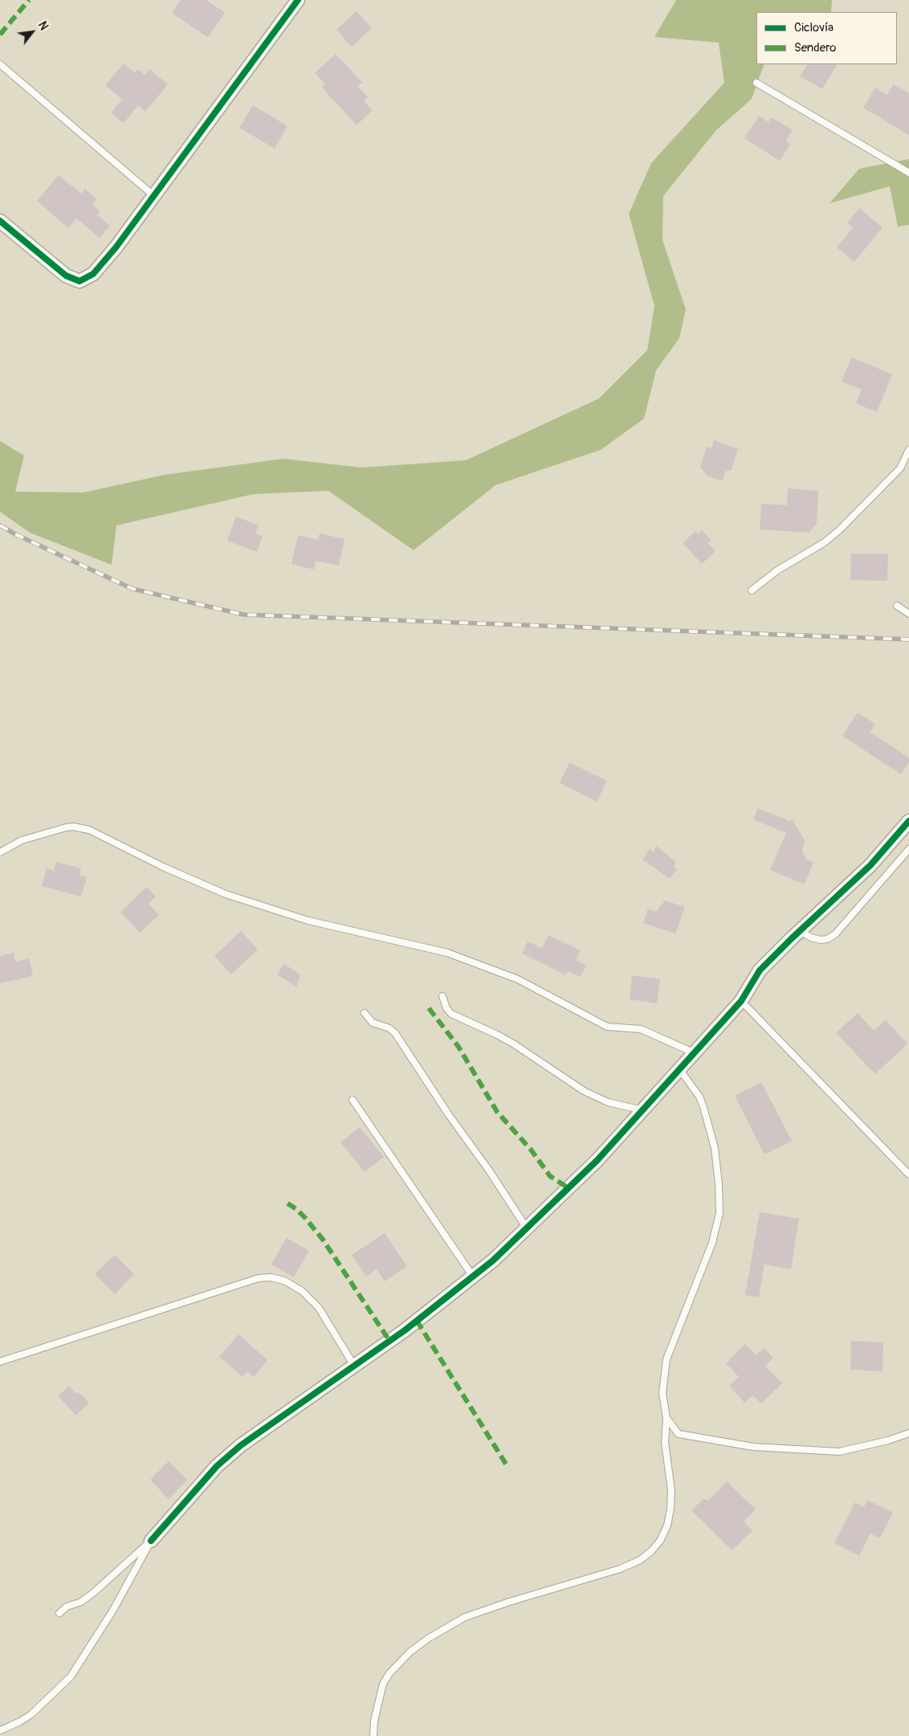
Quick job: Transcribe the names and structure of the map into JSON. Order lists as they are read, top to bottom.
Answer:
{
  "legend": ["Ciclovía", "Sendero"],
  "north": "top right"
}
